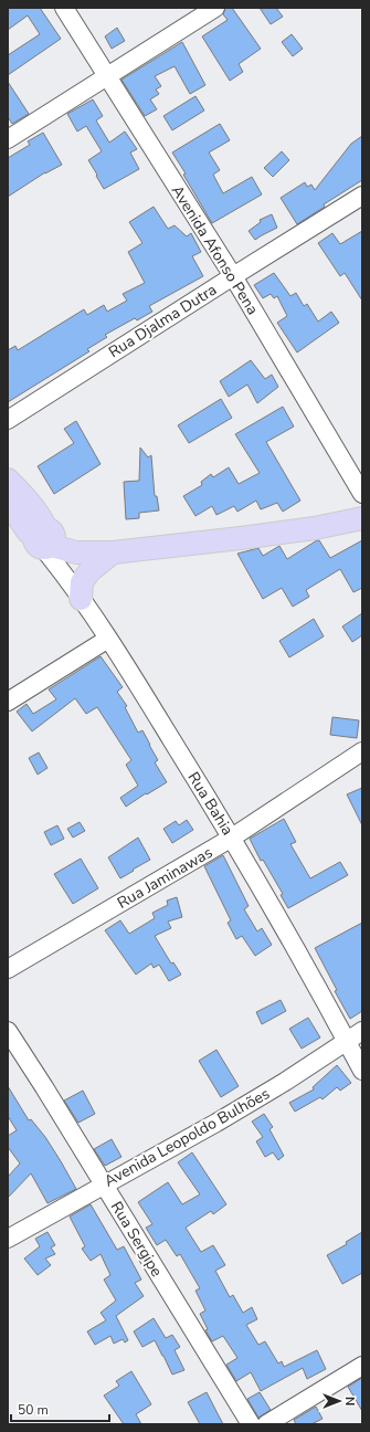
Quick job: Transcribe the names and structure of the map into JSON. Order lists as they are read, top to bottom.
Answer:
{
  "streets": {
    "street": [
      "Avenida Afonso Pena",
      "Rua Djalma Dutra",
      "Rua Bahia",
      "Rua Jaminawas",
      "Avenida Leopoldo Bulhões",
      "Rua Sergipe"
    ]
  },
  "crossings": [
    ["Avenida Afonso Pena", "Rua Djalma Dutra"],
    ["Rua Bahia", "Rua Jaminawas"],
    ["Rua Bahia", "Avenida Leopoldo Bulhões"],
    ["Avenida Leopoldo Bulhões", "Rua Sergipe"]
  ],
  "scale_bar": "50 m",
  "north": "right"
}
